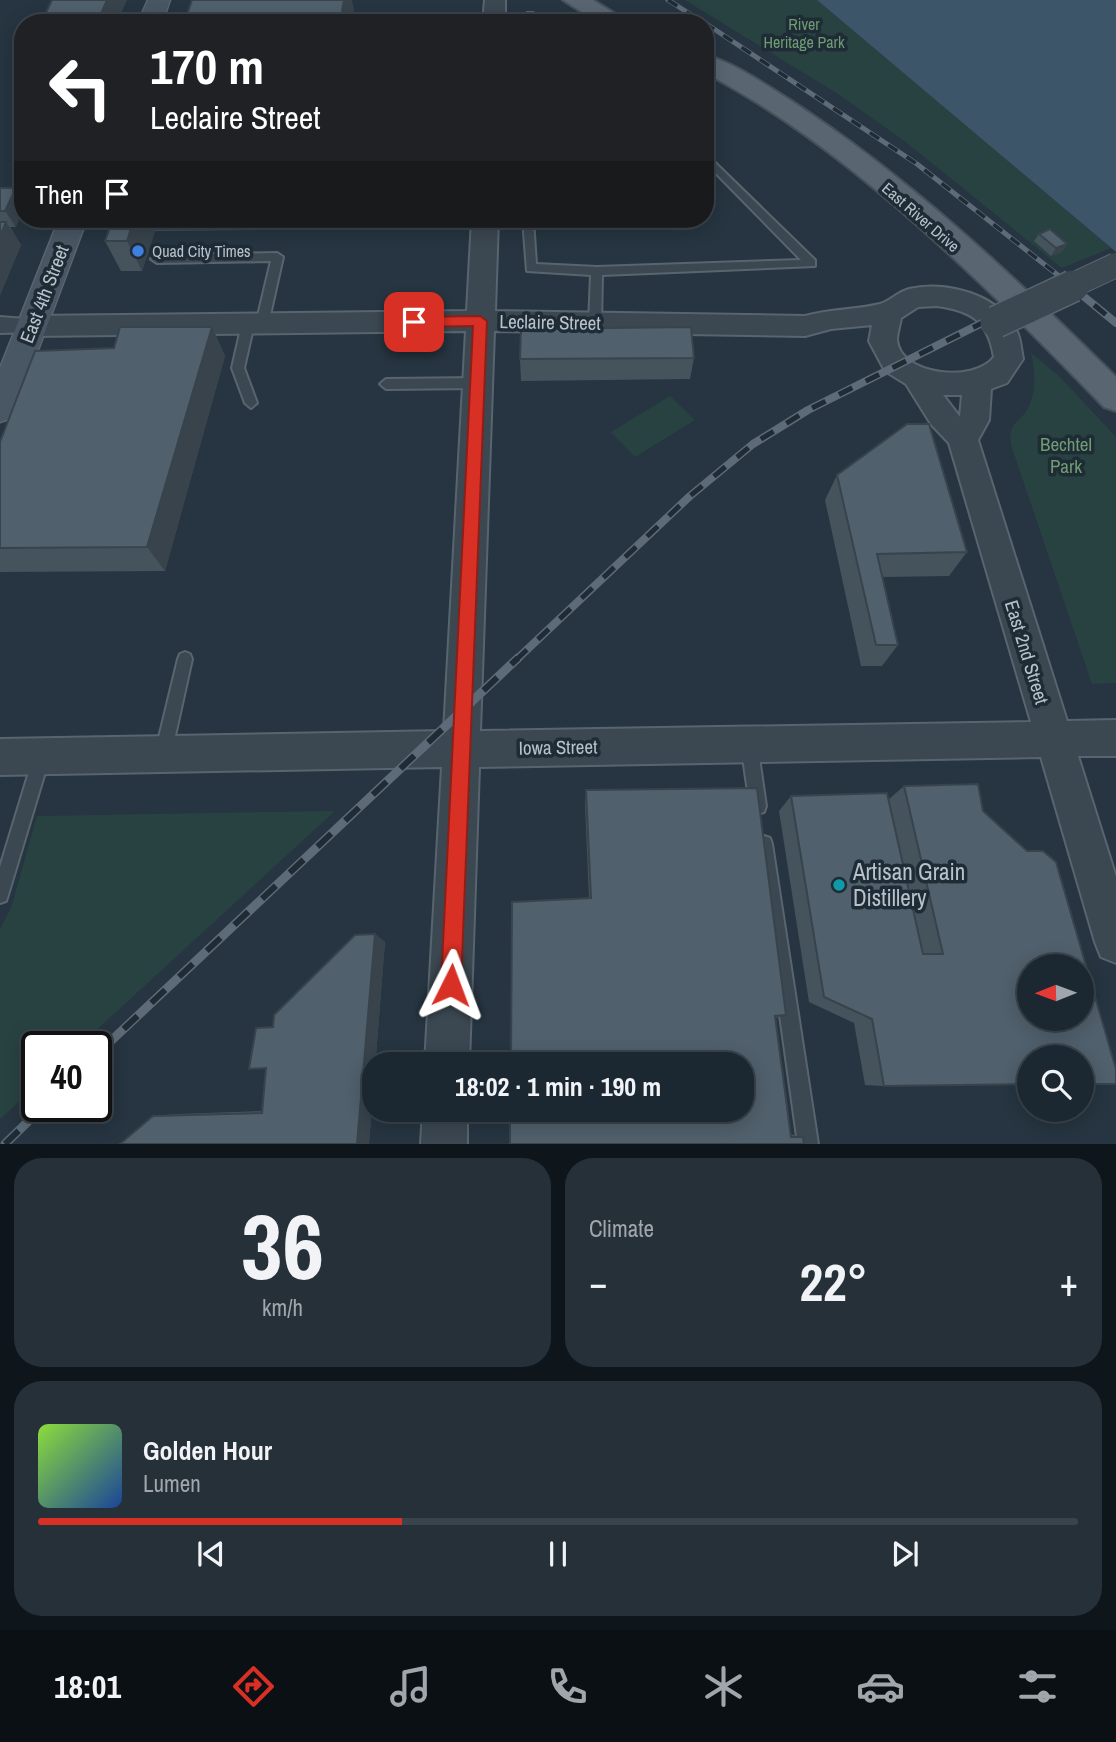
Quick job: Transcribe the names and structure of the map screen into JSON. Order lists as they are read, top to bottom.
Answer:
{
  "streets": {
    "main road": ["East River Drive", "East 4th Street"],
    "street": ["Leclaire Street", "East 2nd Street", "Iowa Street"]
  },
  "crossings": [
    ["East 4th Street", "Leclaire Street"],
    ["Leclaire Street", "East 2nd Street"],
    ["East 2nd Street", "Iowa Street"]
  ],
  "parks": ["River Heritage Park", "Bechtel Park"],
  "places": ["Quad City Times", "Artisan Grain Distillery"],
  "north": "left",
  "page": {
    "turn": ["170 m", "Leclaire Street"],
    "then": "Then",
    "limit": "40",
    "trip": "18:02 · 1 min · 190 m",
    "tile": [
      ["36", "km/h"],
      "Climate"
    ],
    "heat": ["−", "22°", "+"],
    "song": ["Golden Hour", "Lumen"],
    "tabs": "18:01"
  }
}
